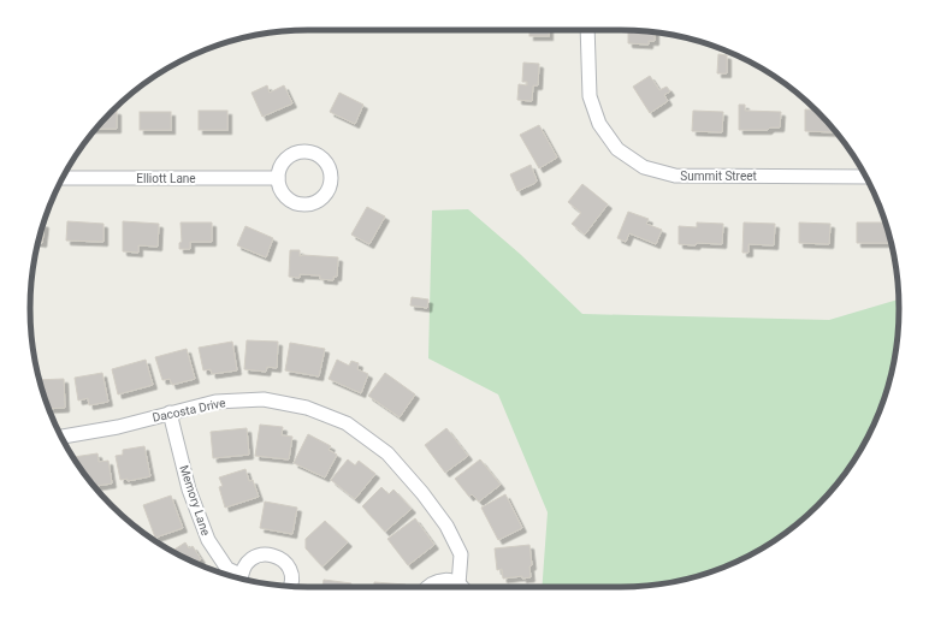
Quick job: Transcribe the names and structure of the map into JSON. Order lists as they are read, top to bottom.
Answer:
{
  "streets": {
    "street": [
      "Summit Street",
      "Elliott Lane",
      "Dacosta Drive",
      "Memory Lane"
    ]
  },
  "crossings": [
    ["Dacosta Drive", "Memory Lane"]
  ]
}
